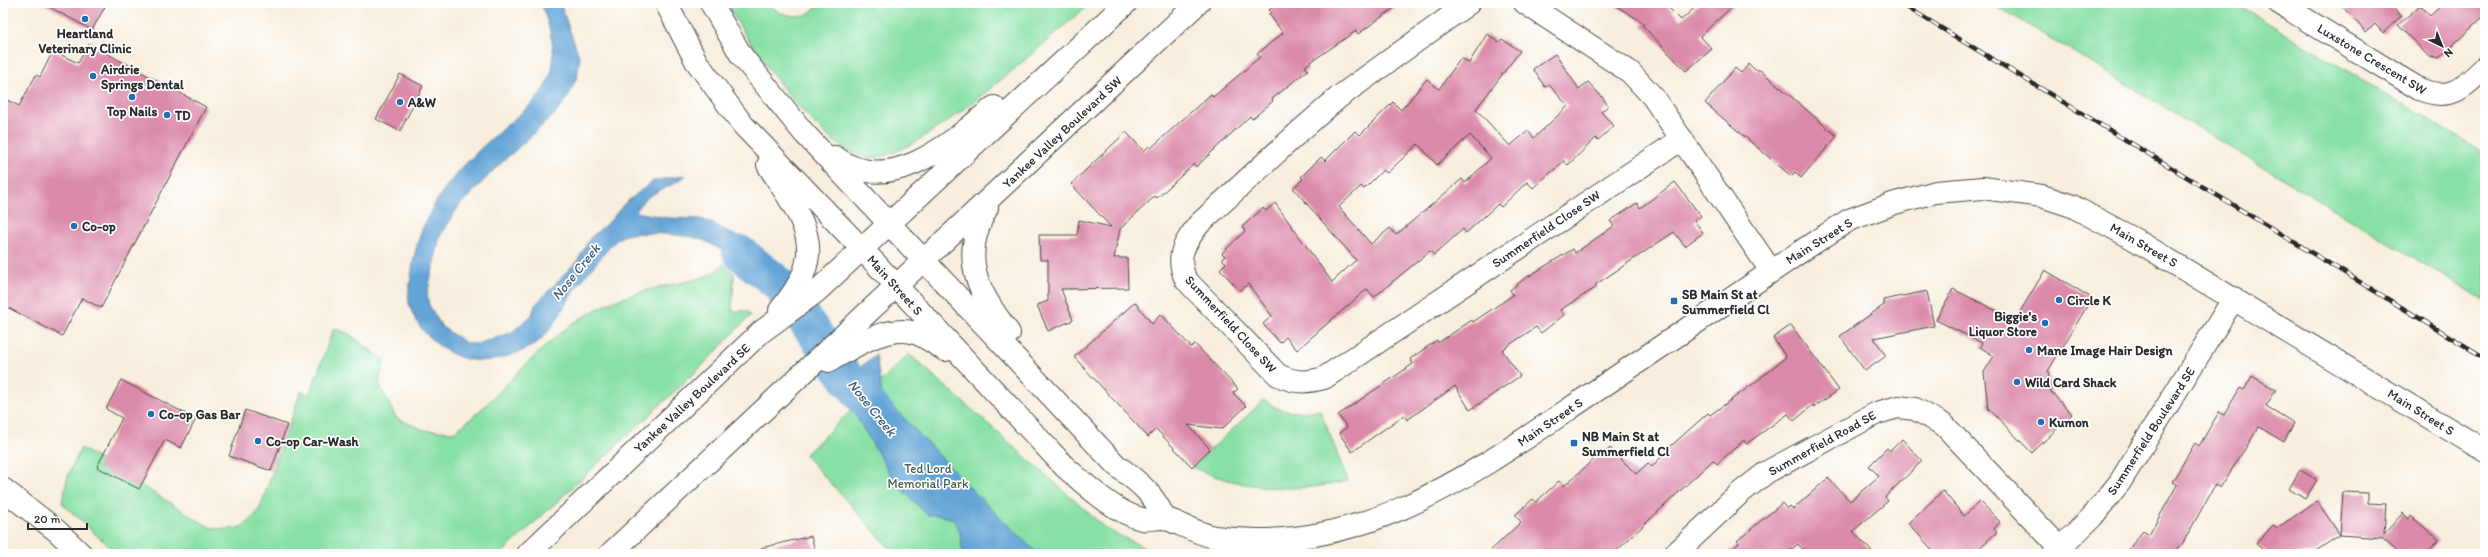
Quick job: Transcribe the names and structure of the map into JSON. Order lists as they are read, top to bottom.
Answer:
{
  "streets": {
    "main road": [
      "Luxstone Crescent SW",
      "Yankee Valley Boulevard SW",
      "Summerfield Close SW",
      "Main Street S",
      "Yankee Valley Boulevard SE",
      "Summerfield Boulevard SE",
      "Summerfield Road SE"
    ]
  },
  "crossings": [
    ["Yankee Valley Boulevard SW", "Main Street S"],
    ["Main Street S", "Yankee Valley Boulevard SE"],
    ["Main Street S", "Summerfield Boulevard SE"],
    ["Summerfield Boulevard SE", "Summerfield Road SE"]
  ],
  "water": ["Nose Creek"],
  "parks": ["Ted Lord Memorial Park"],
  "places": {
    "other": [
      "Heartland Veterinary Clinic",
      "Airdrie Springs Dental",
      "Top Nails",
      "A&W",
      "TD",
      "Co-op",
      "Circle K",
      "Biggie's Liquor Store",
      "Mane Image Hair Design",
      "Wild Card Shack",
      "Co-op Gas Bar",
      "Kumon",
      "Co-op Car-Wash"
    ],
    "transit": ["SB Main St at Summerfield Cl", "NB Main St at Summerfield Cl"]
  },
  "scale_bar": "20 m",
  "north": "bottom right"
}
